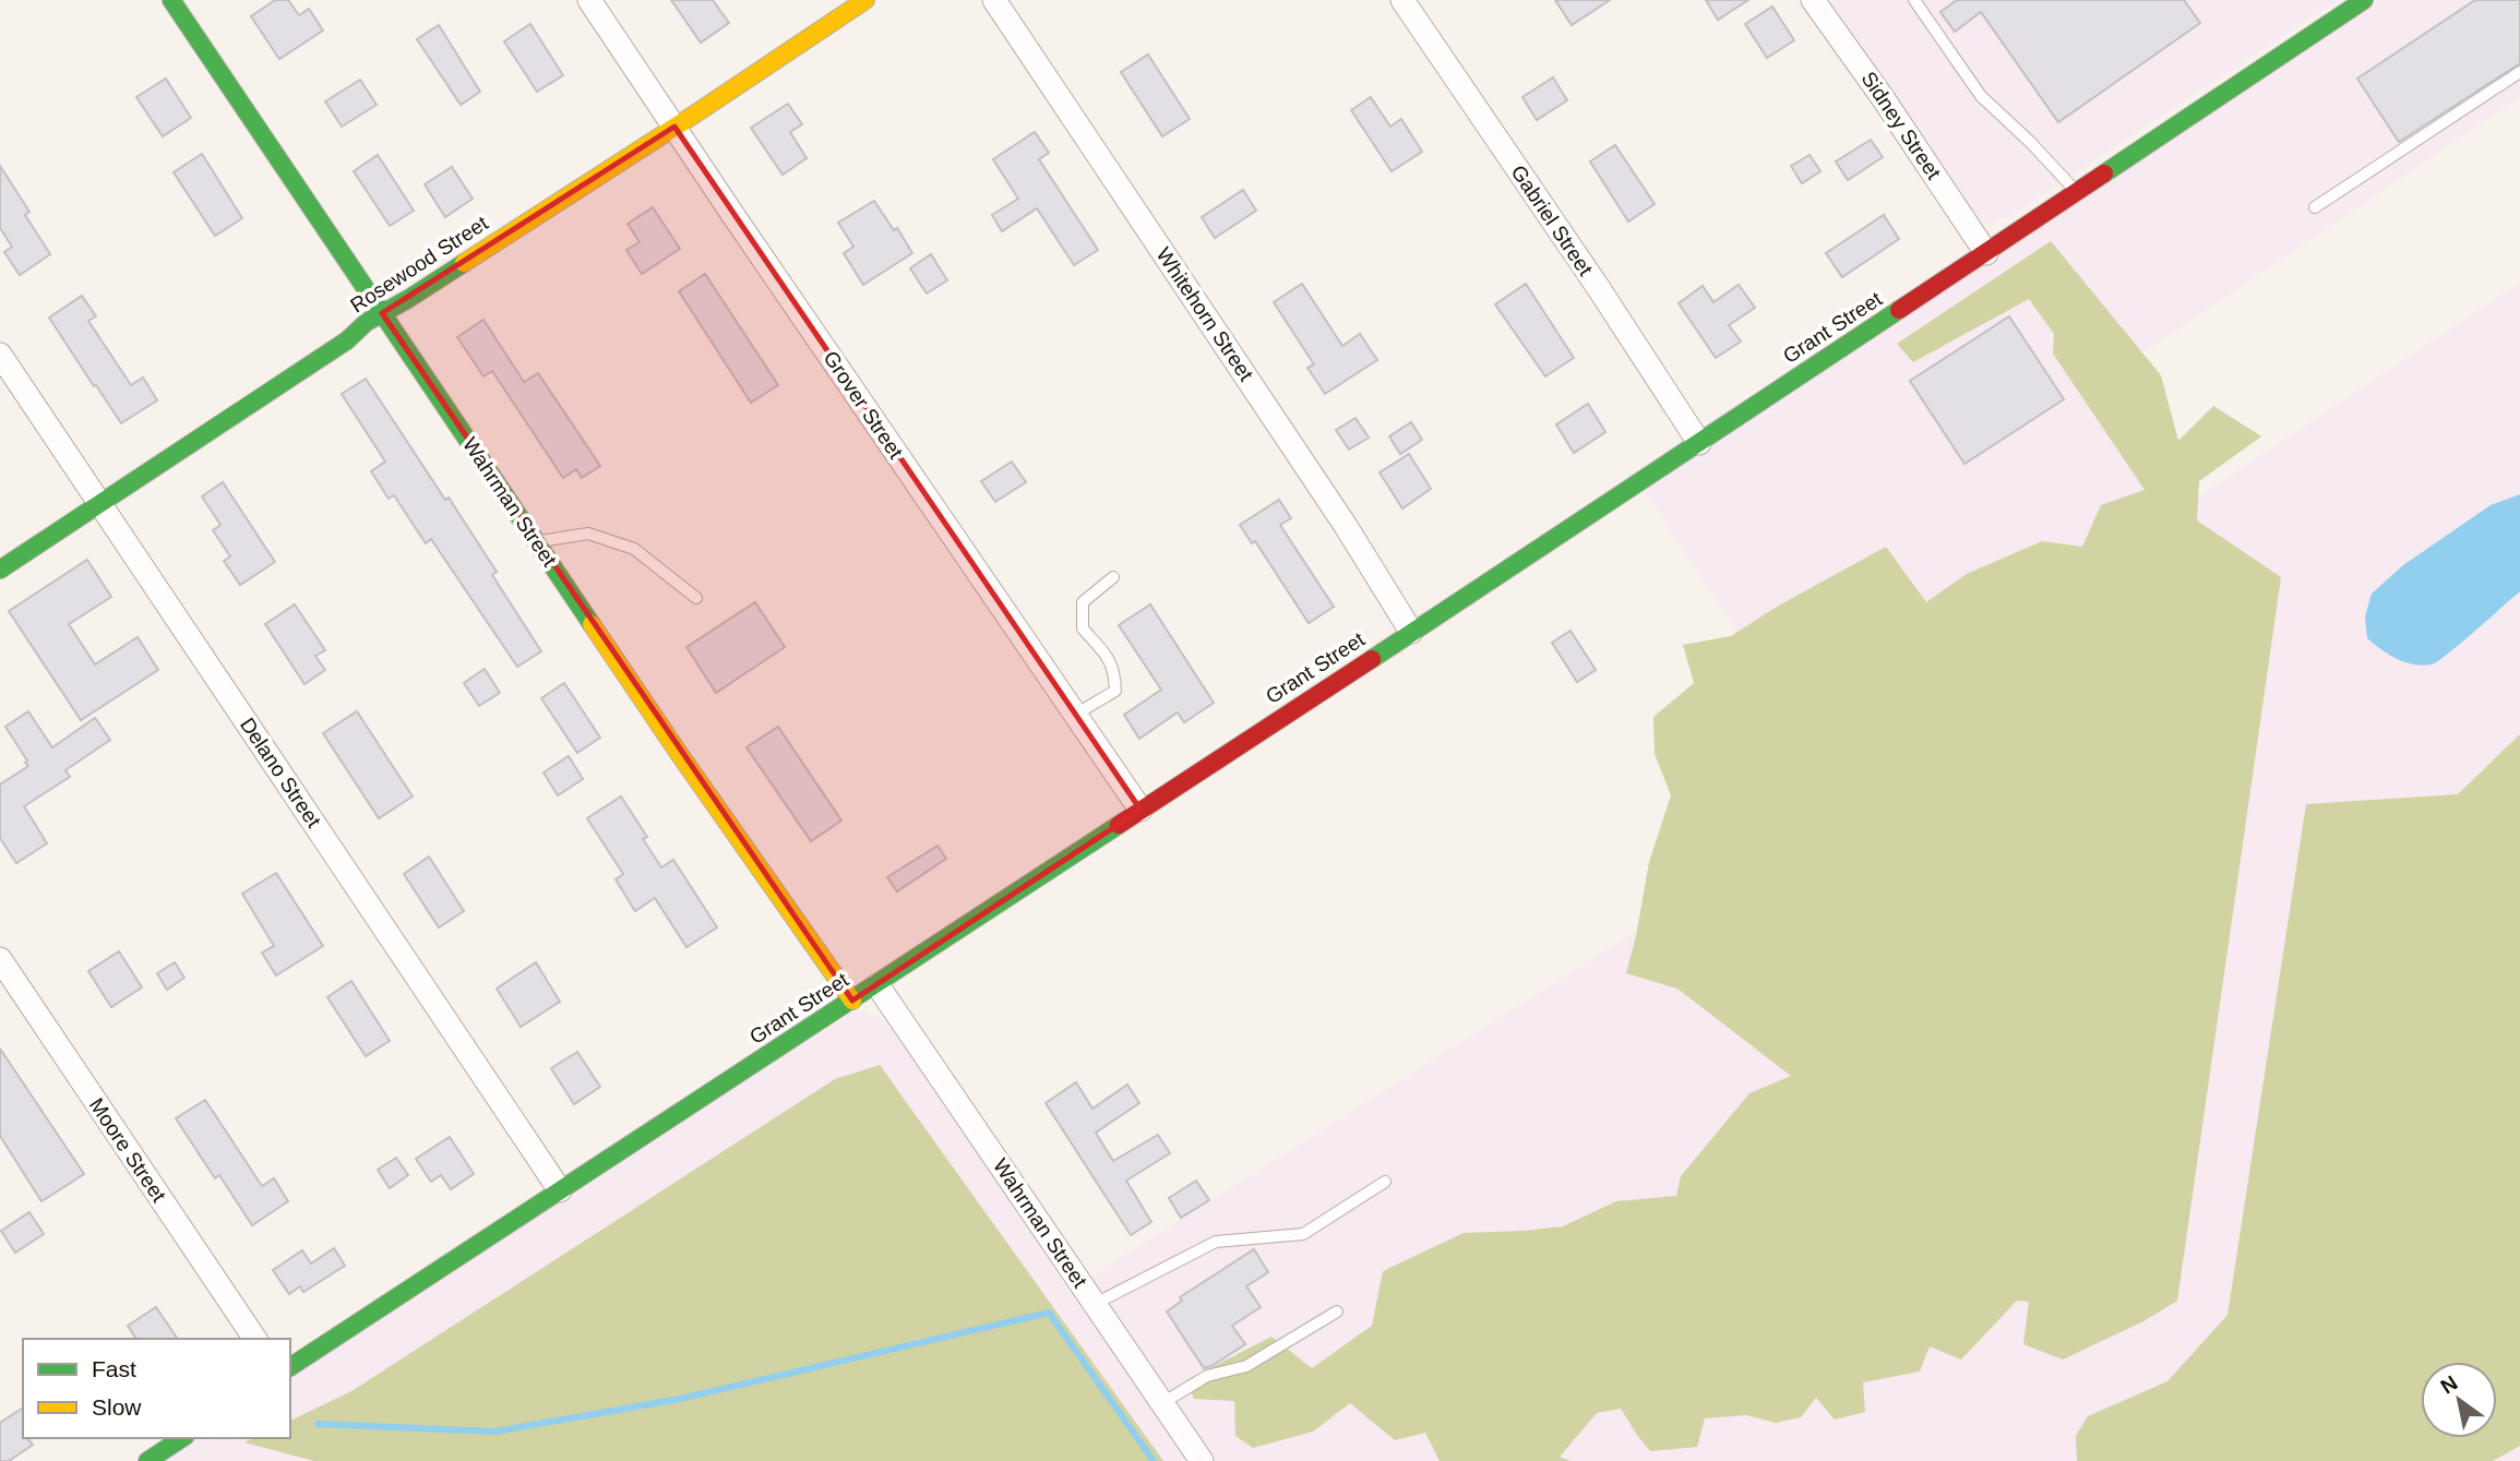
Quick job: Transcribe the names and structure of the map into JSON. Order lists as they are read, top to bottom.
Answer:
{
  "streets": {
    "street": [
      "Sidney Street",
      "Gabriel Street",
      "Rosewood Street",
      "Whitehorn Street",
      "Grant Street",
      "Grover Street",
      "Wahrman Street",
      "Delano Street",
      "Moore Street"
    ]
  },
  "crossings": [
    ["Sidney Street", "Grant Street"],
    ["Gabriel Street", "Grant Street"],
    ["Rosewood Street", "Grover Street"],
    ["Rosewood Street", "Wahrman Street"],
    ["Rosewood Street", "Delano Street"],
    ["Whitehorn Street", "Grant Street"],
    ["Grant Street", "Grover Street"],
    ["Grant Street", "Wahrman Street"],
    ["Grant Street", "Delano Street"]
  ],
  "legend": ["Fast", "Slow"],
  "north": "top left"
}
